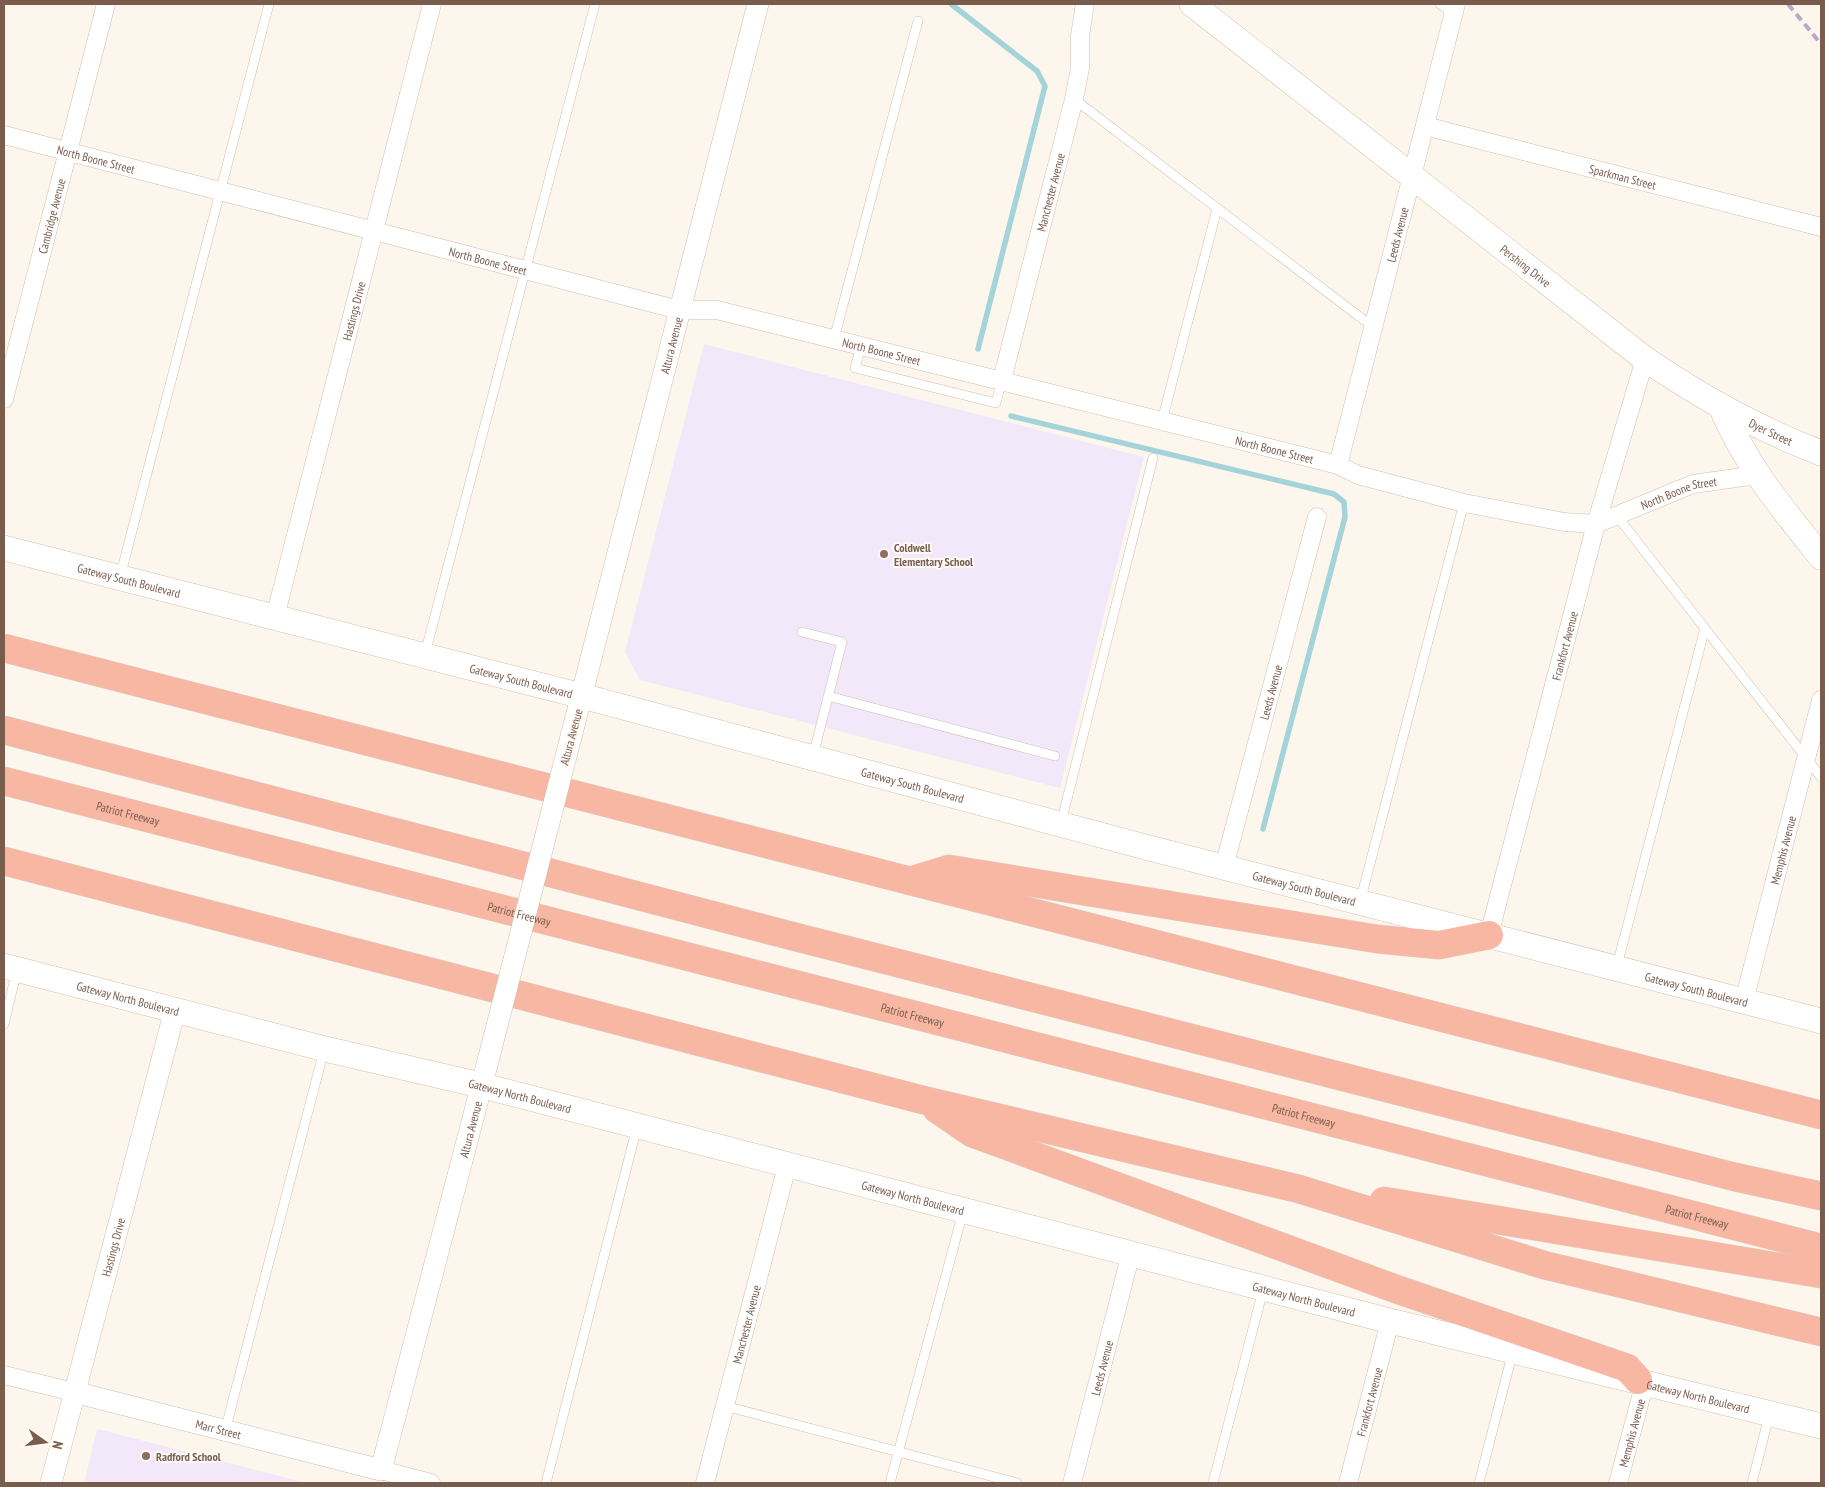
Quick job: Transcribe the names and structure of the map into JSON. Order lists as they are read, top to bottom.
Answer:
{
  "streets": {
    "highway": ["Patriot Freeway"],
    "main road": [
      "Pershing Drive",
      "Dyer Street",
      "Gateway South Boulevard",
      "Gateway North Boulevard"
    ],
    "street": [
      "North Boone Street",
      "Sparkman Street",
      "Manchester Avenue",
      "Cambridge Avenue",
      "Leeds Avenue",
      "Hastings Drive",
      "Altura Avenue",
      "Frankfort Avenue",
      "Memphis Avenue",
      "Marr Street"
    ]
  },
  "crossings": [
    ["North Boone Street", "Manchester Avenue"],
    ["North Boone Street", "Cambridge Avenue"],
    ["North Boone Street", "Leeds Avenue"],
    ["North Boone Street", "Hastings Drive"],
    ["North Boone Street", "Altura Avenue"],
    ["North Boone Street", "Frankfort Avenue"],
    ["Sparkman Street", "Leeds Avenue"],
    ["Manchester Avenue", "Gateway North Boulevard"],
    ["Leeds Avenue", "Pershing Drive"],
    ["Leeds Avenue", "Gateway South Boulevard"],
    ["Leeds Avenue", "Gateway North Boulevard"],
    ["Pershing Drive", "Dyer Street"],
    ["Pershing Drive", "Frankfort Avenue"],
    ["Hastings Drive", "Gateway South Boulevard"],
    ["Hastings Drive", "Gateway North Boulevard"],
    ["Hastings Drive", "Marr Street"],
    ["Altura Avenue", "Gateway South Boulevard"],
    ["Altura Avenue", "Gateway North Boulevard"],
    ["Altura Avenue", "Marr Street"],
    ["Gateway South Boulevard", "Frankfort Avenue"],
    ["Gateway South Boulevard", "Memphis Avenue"],
    ["Frankfort Avenue", "Gateway North Boulevard"],
    ["Memphis Avenue", "Gateway North Boulevard"]
  ],
  "places": ["Coldwell Elementary School", "Radford School"],
  "north": "right"
}
